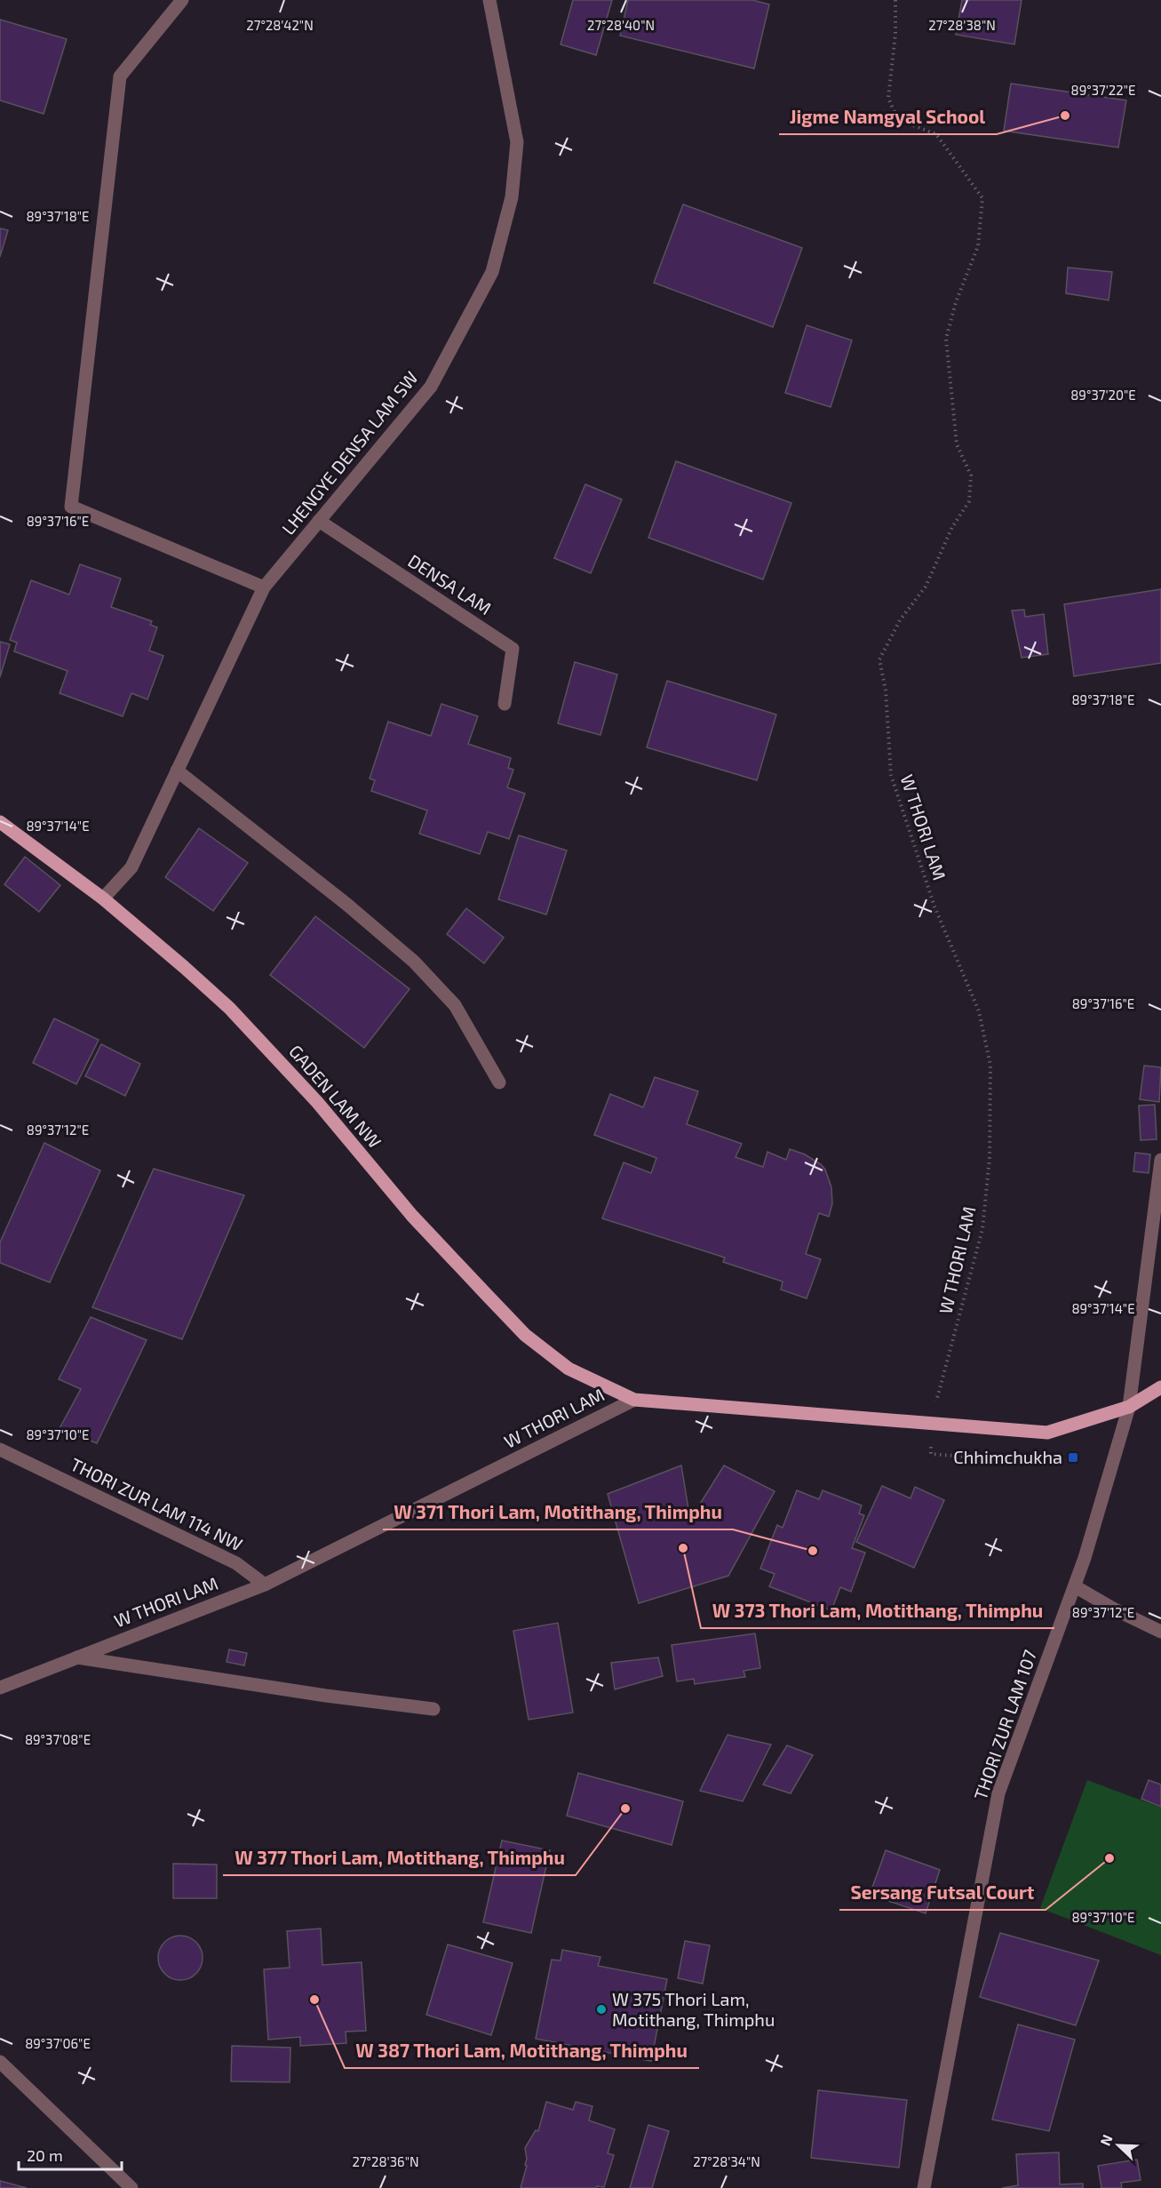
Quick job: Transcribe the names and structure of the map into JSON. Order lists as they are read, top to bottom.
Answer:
{
  "streets": {
    "main road": ["W THORI LAM", "GADEN LAM NW"],
    "street": [
      "LHENGYE DENSA LAM SW",
      "DENSA LAM",
      "THORI ZUR LAM 114 NW",
      "THORI ZUR LAM 107"
    ]
  },
  "crossings": [
    ["LHENGYE DENSA LAM SW", "DENSA LAM"],
    ["LHENGYE DENSA LAM SW", "GADEN LAM NW"],
    ["W THORI LAM", "GADEN LAM NW"],
    ["W THORI LAM", "THORI ZUR LAM 114 NW"],
    ["W THORI LAM", "THORI ZUR LAM 107"]
  ],
  "places": {
    "other": [
      "Jigme Namgyal School",
      "W 373 Thori Lam, Motithang, Thimphu",
      "W 371 Thori Lam, Motithang, Thimphu",
      "W 377 Thori Lam, Motithang, Thimphu",
      "Sersang Futsal Court",
      "W 387 Thori Lam, Motithang, Thimphu",
      "W 375 Thori Lam, Motithang, Thimphu"
    ],
    "transit": ["Chhimchukha"]
  },
  "scale_bar": "20 m",
  "north": "top left",
  "coordinates": [
    "27°28'42\"N",
    "27°28'38\"N",
    "27°28'40\"N",
    "89°37'22\"E",
    "89°37'18\"E",
    "89°37'20\"E",
    "89°37'16\"E",
    "89°37'14\"E",
    "89°37'12\"E",
    "89°37'10\"E",
    "89°37'08\"E",
    "89°37'06\"E",
    "27°28'36\"N",
    "27°28'34\"N"
  ]
}
